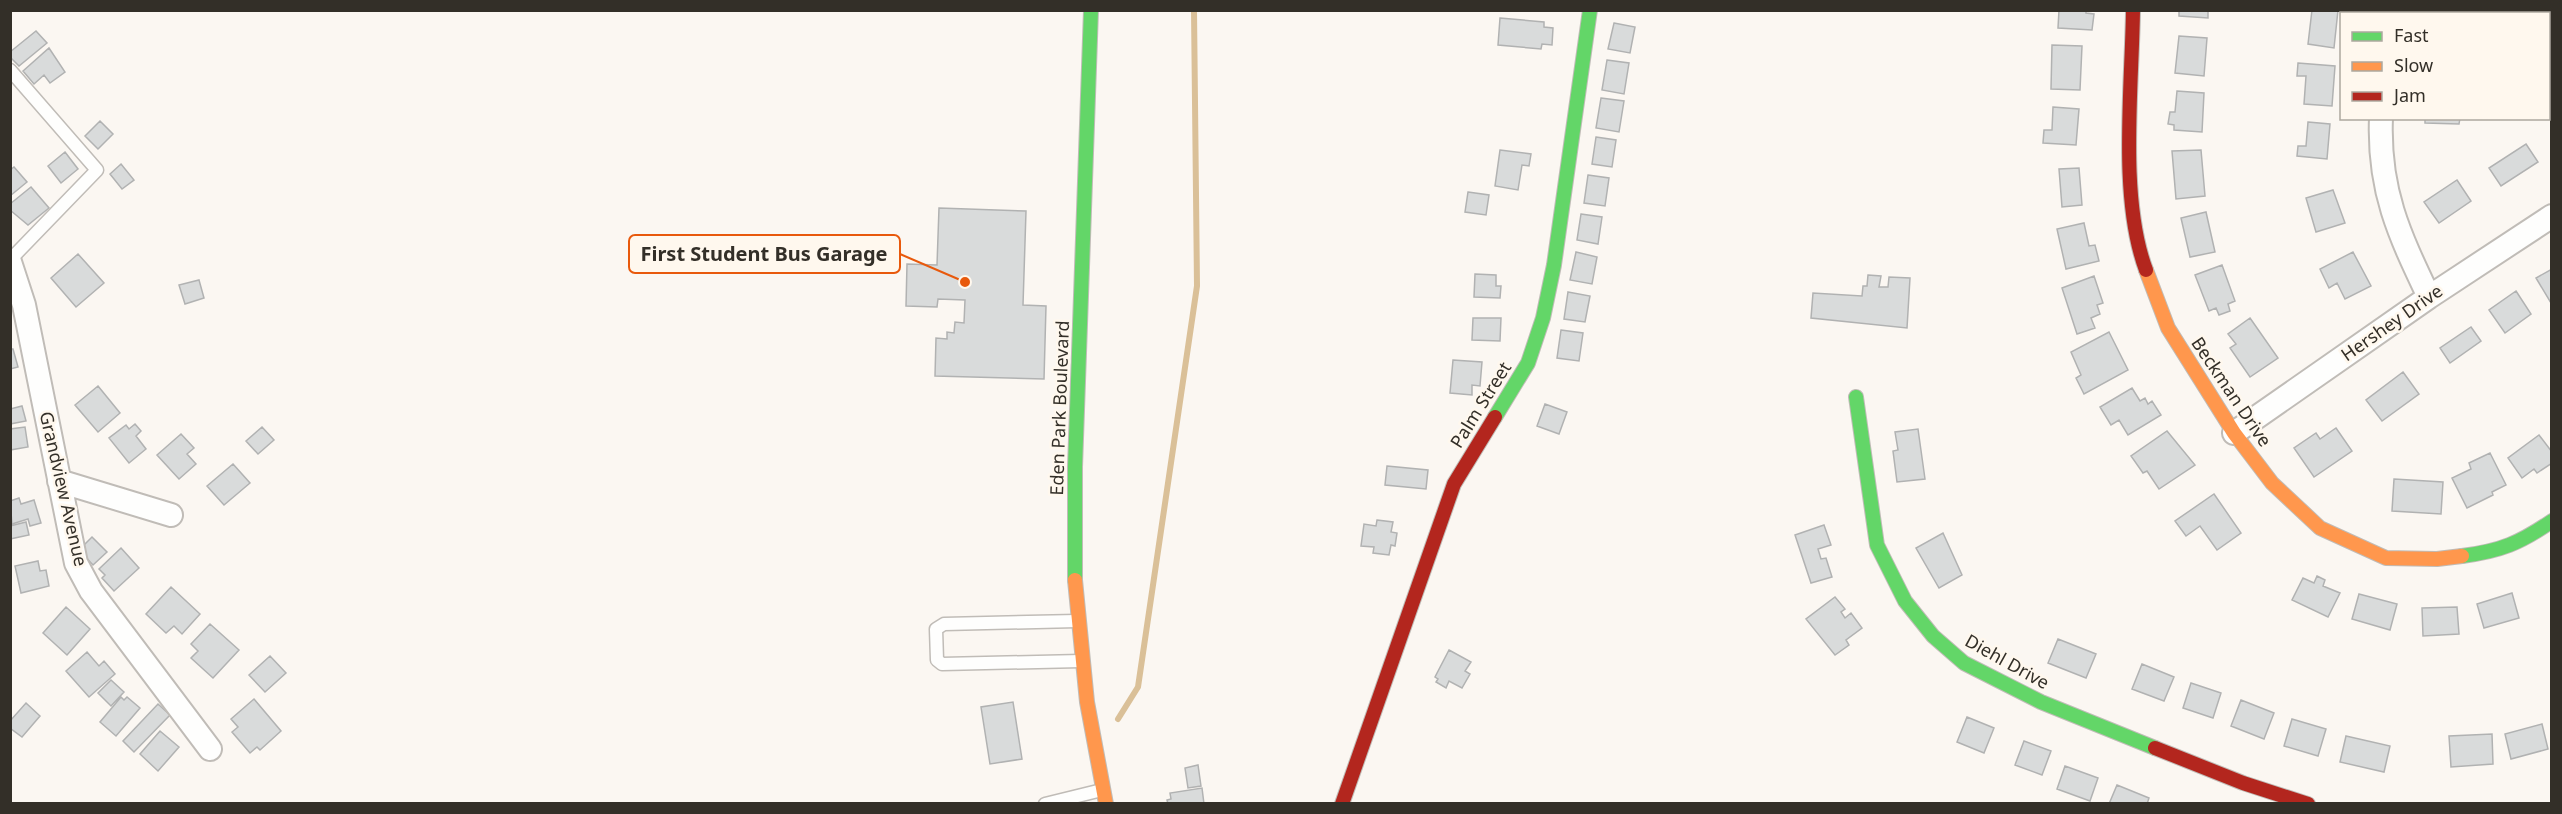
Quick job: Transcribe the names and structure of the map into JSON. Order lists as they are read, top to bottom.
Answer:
{
  "streets": {
    "street": [
      "Hershey Drive",
      "Beckman Drive",
      "Palm Street",
      "Eden Park Boulevard",
      "Grandview Avenue",
      "Diehl Drive"
    ]
  },
  "crossings": [
    ["Hershey Drive", "Beckman Drive"]
  ],
  "places": ["First Student Bus Garage"],
  "legend": ["Fast", "Slow", "Jam"]
}
